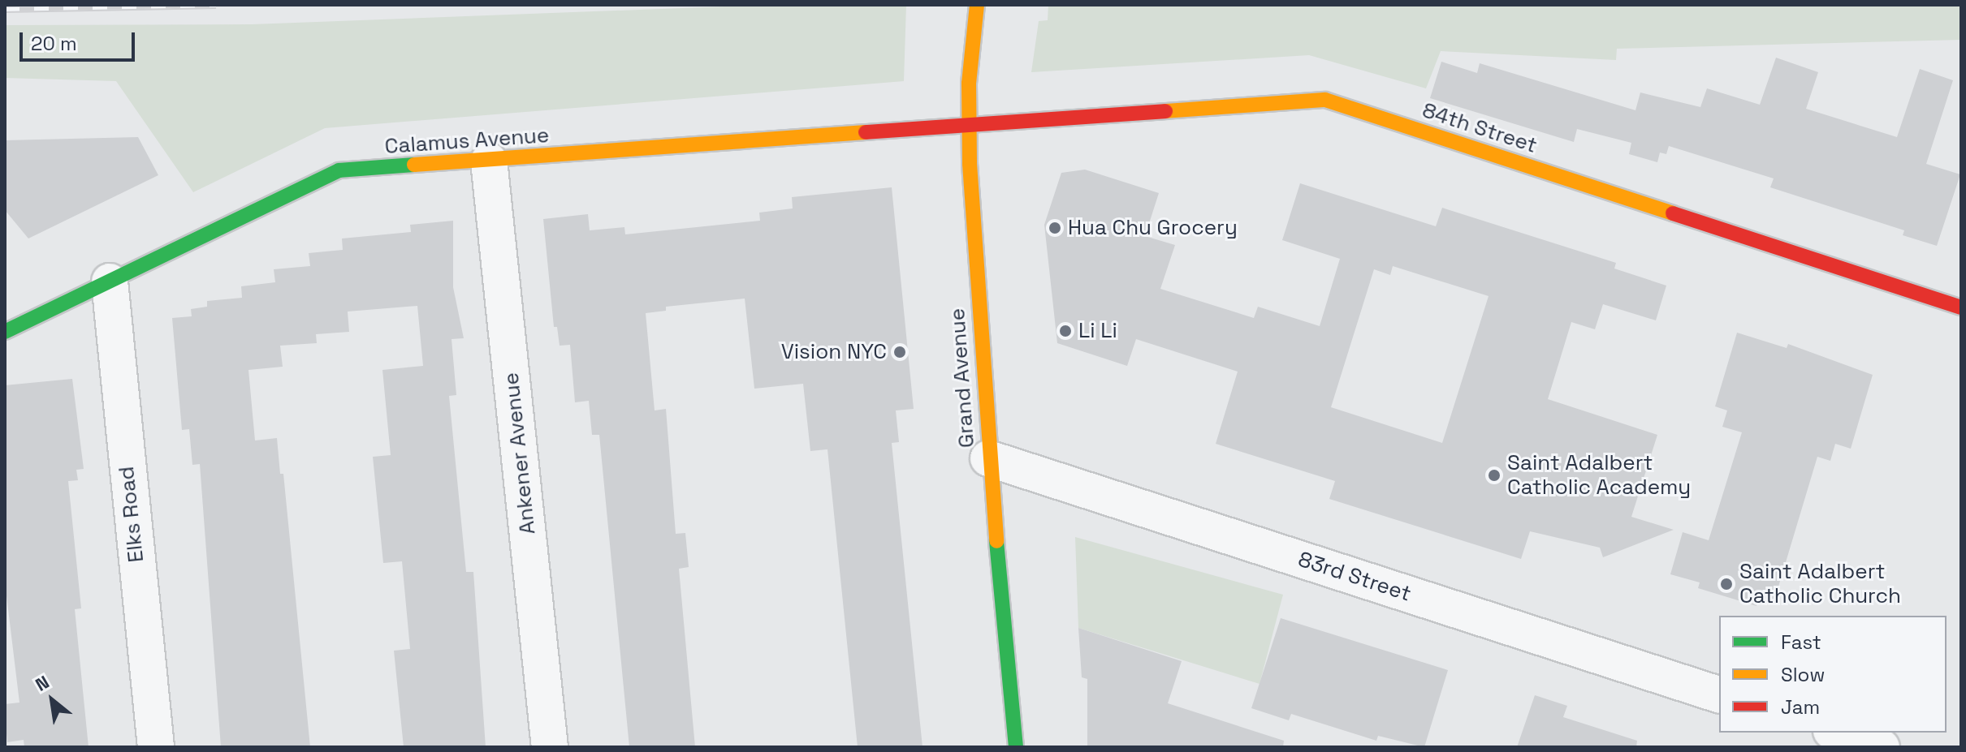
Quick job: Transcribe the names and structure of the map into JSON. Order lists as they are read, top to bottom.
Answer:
{
  "streets": {
    "street": [
      "84th Street",
      "Calamus Avenue",
      "Grand Avenue",
      "Ankener Avenue",
      "Elks Road",
      "83rd Street"
    ]
  },
  "crossings": [
    ["84th Street", "Calamus Avenue"],
    ["84th Street", "Grand Avenue"],
    ["Calamus Avenue", "Grand Avenue"],
    ["Calamus Avenue", "Ankener Avenue"],
    ["Calamus Avenue", "Elks Road"],
    ["Grand Avenue", "83rd Street"]
  ],
  "places": [
    "Hua Chu Grocery",
    "Li Li",
    "Vision NYC",
    "Saint Adalbert Catholic Academy",
    "Saint Adalbert Catholic Church"
  ],
  "legend": ["Fast", "Slow", "Jam"],
  "scale_bar": "20 m",
  "north": "top left"
}
